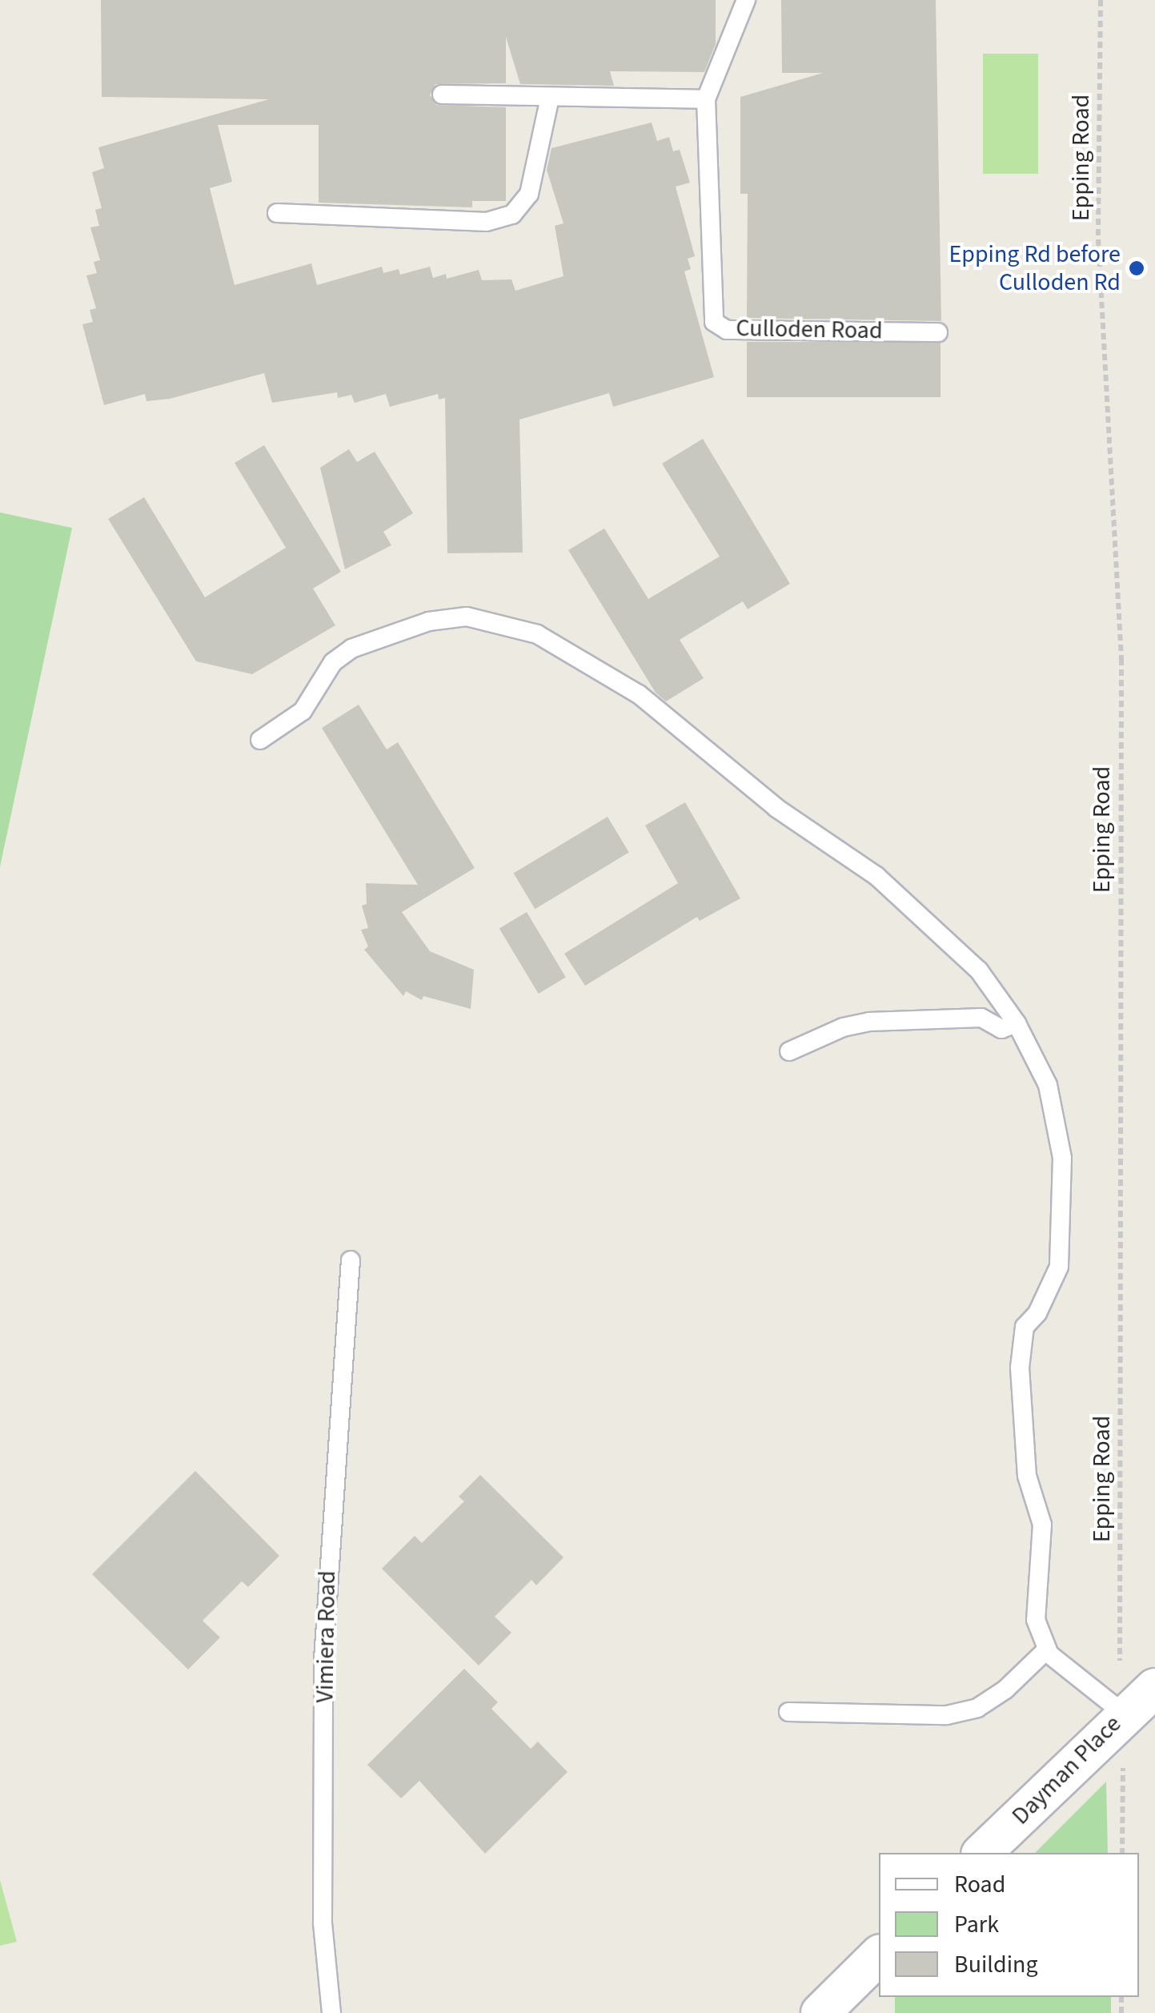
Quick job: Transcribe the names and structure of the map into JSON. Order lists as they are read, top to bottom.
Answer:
{
  "streets": {
    "street": ["Dayman Place"],
    "lane": ["Culloden Road", "Vimiera Road"],
    "path": ["Epping Road"]
  },
  "places": ["Epping Rd before Culloden Rd"],
  "legend": ["Road", "Park", "Building"]
}
